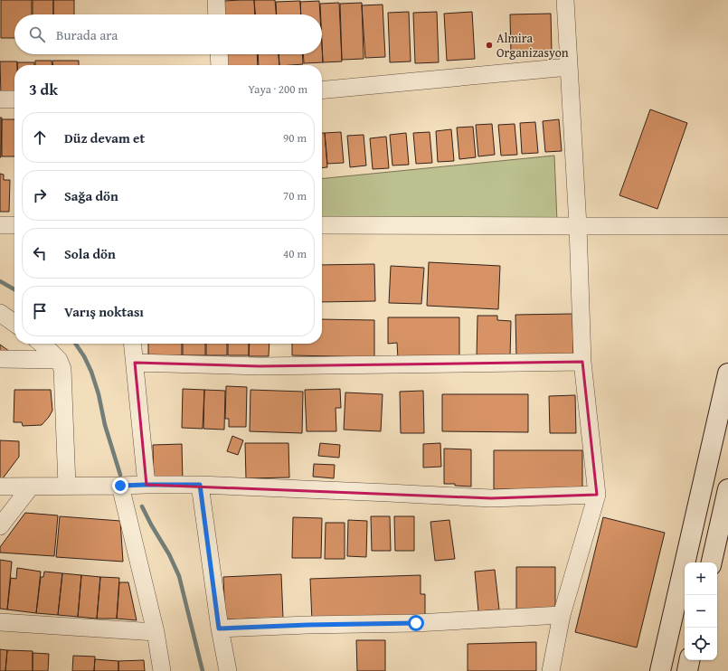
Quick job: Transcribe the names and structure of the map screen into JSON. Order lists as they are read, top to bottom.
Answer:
{
  "places": ["Almira Organizasyon"],
  "page": {
    "search": "Burada ara",
    "heading": ["3 dk", "Yaya · 200 m"],
    "list": [
      ["Düz devam et", "90 m"],
      ["Sağa dön", "70 m"],
      ["Sola dön", "40 m"],
      "Varış noktası"
    ],
    "map_buttons": ["+", "−"]
  }
}
